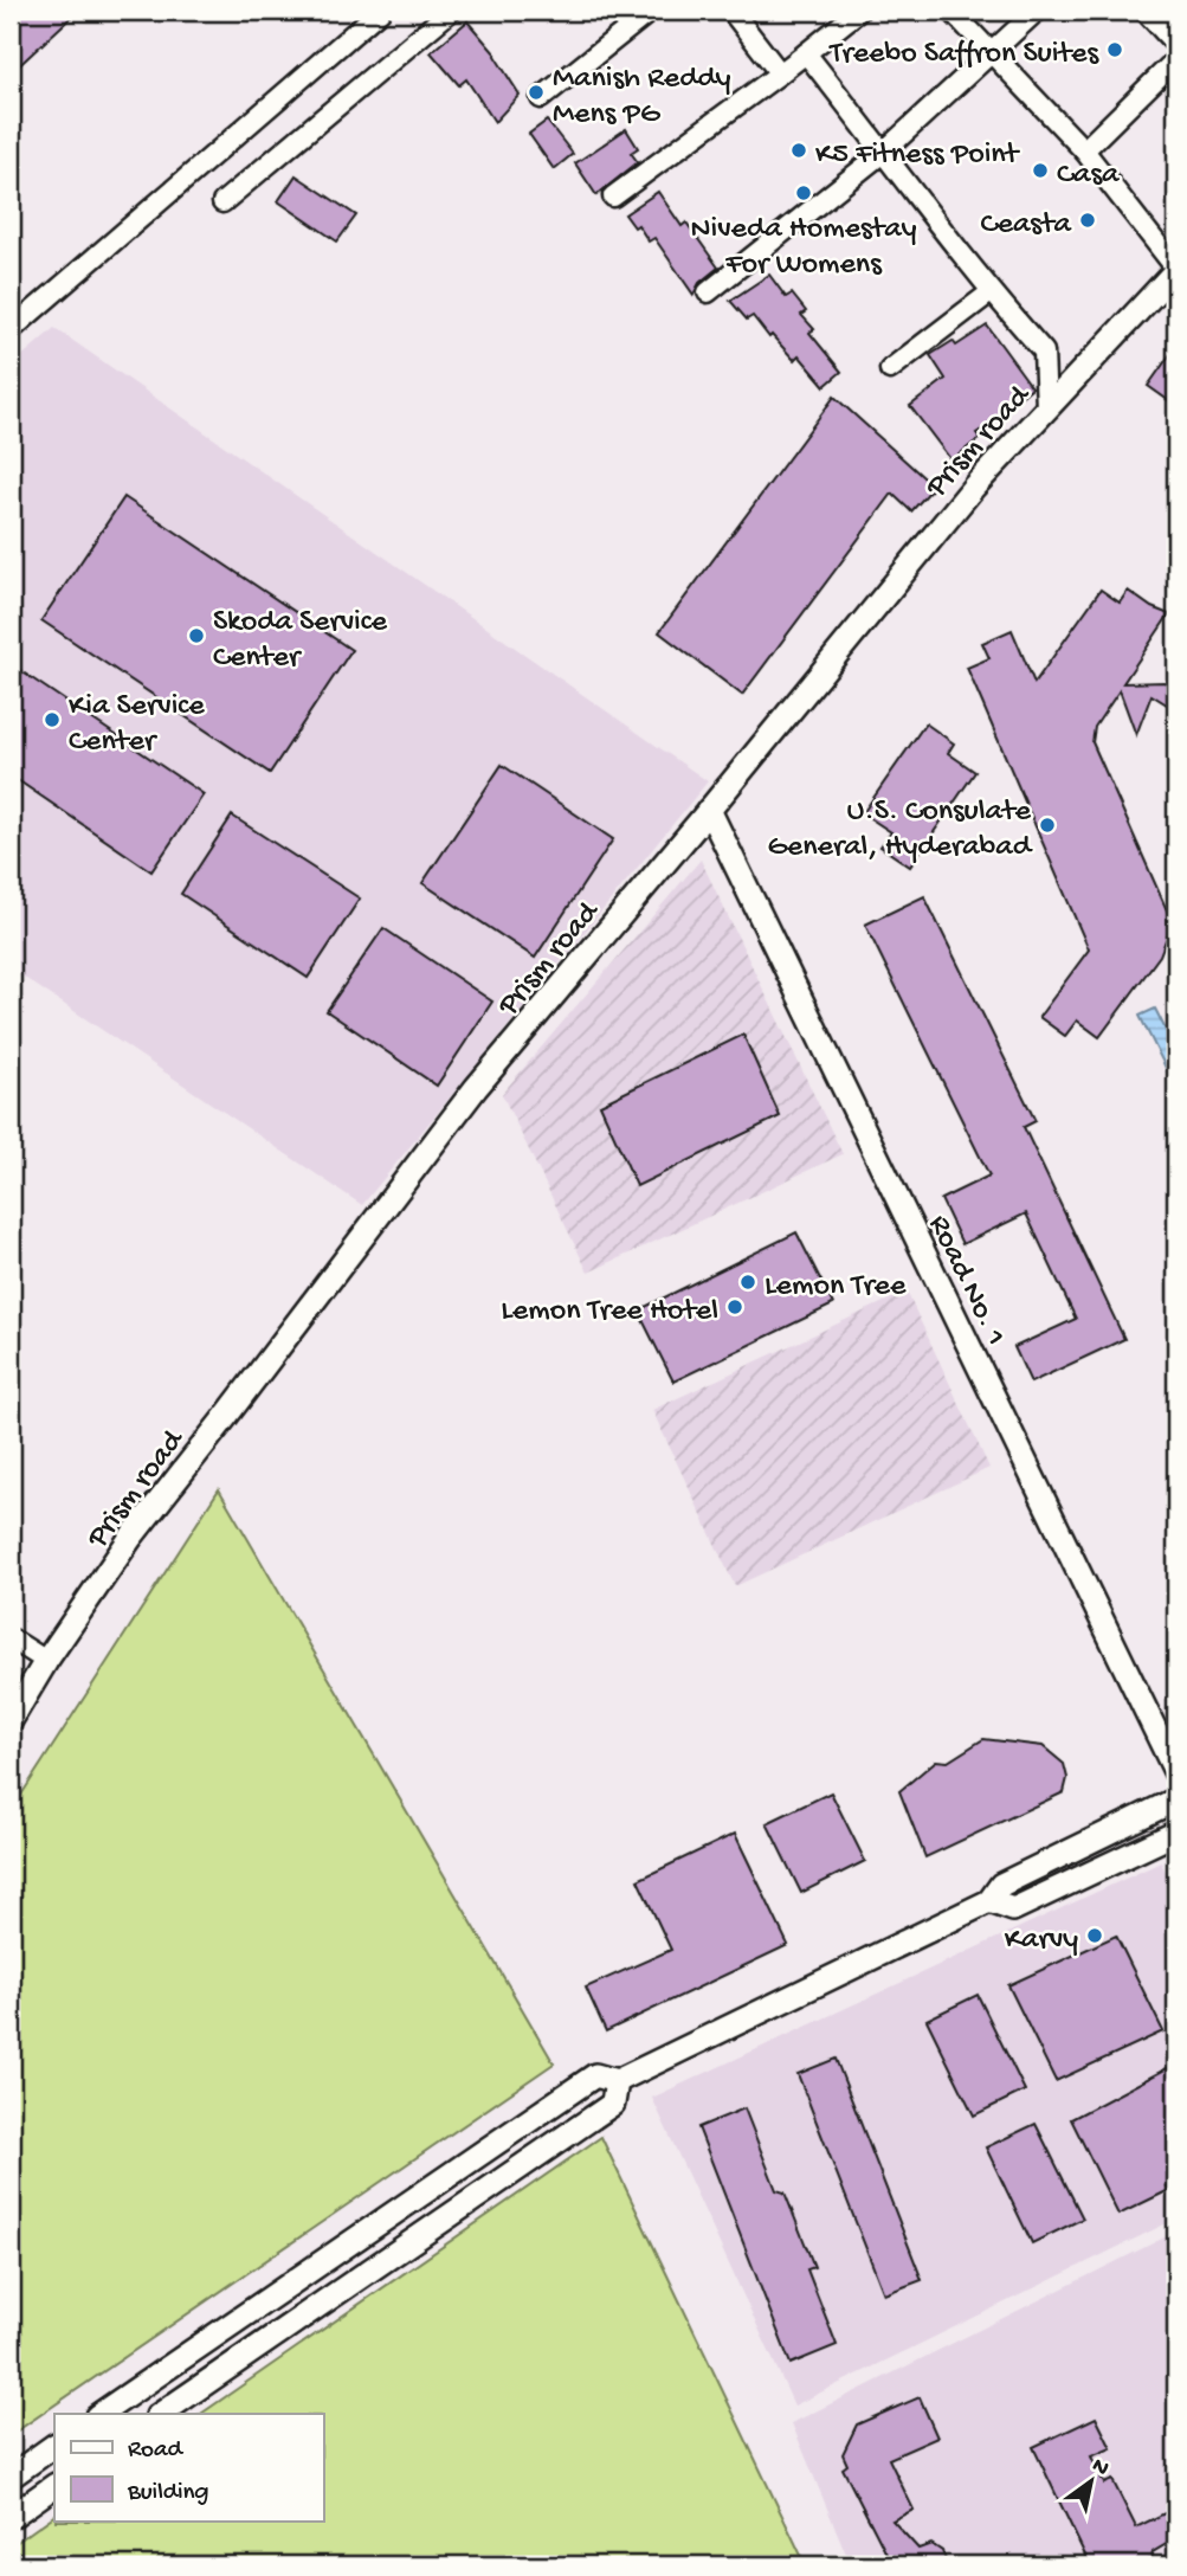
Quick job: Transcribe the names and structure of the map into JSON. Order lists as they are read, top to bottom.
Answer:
{
  "streets": {
    "street": ["Prism road", "Road No. 1"]
  },
  "crossings": [
    ["Prism road", "Road No. 1"]
  ],
  "places": [
    "Treebo Saffron Suites",
    "Manish Reddy Mens PG",
    "K5 Fitness Point",
    "Casa",
    "Niveda Homestay For Womens",
    "Ceasta",
    "Skoda Service Center",
    "Kia Service Center",
    "U.S. Consulate General, Hyderabad",
    "Lemon Tree",
    "Lemon Tree Hotel",
    "Karvy"
  ],
  "legend": ["Road", "Building"],
  "north": "top right"
}
